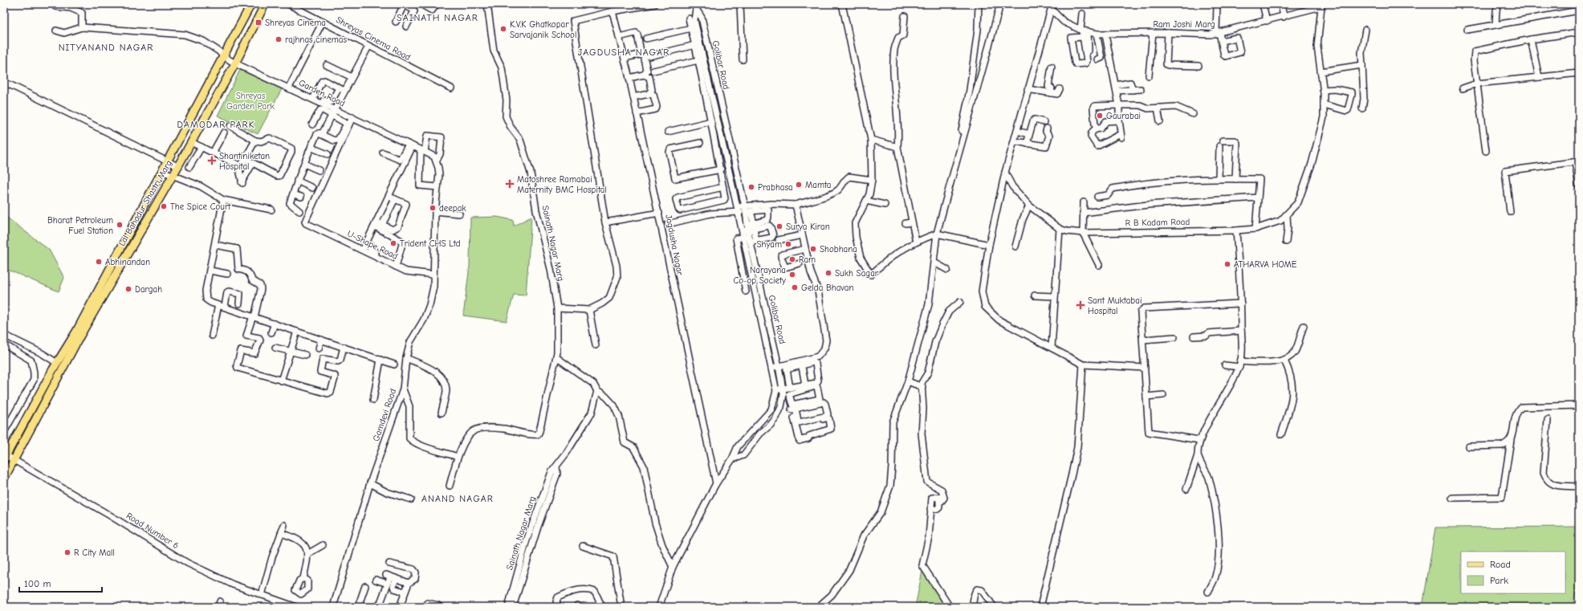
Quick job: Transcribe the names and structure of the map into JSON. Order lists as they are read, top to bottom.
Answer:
{
  "streets": {
    "main road": ["Lal Bahadur Shastri Marg"],
    "street": [
      "Ram Joshi Marg",
      "Shreyas Cinema Road",
      "Golibar Road",
      "Garden Road",
      "R B Kadam Road",
      "Sainath Nagar Marg",
      "U-Shape Road",
      "Jagdusha Nagar",
      "Gamdevi Road",
      "Road Number 6"
    ]
  },
  "crossings": [
    ["Ram Joshi Marg", "R B Kadam Road"],
    ["Golibar Road", "Jagdusha Nagar"],
    ["Garden Road", "Lal Bahadur Shastri Marg"],
    ["Garden Road", "U-Shape Road"],
    ["Lal Bahadur Shastri Marg", "Road Number 6"],
    ["U-Shape Road", "Gamdevi Road"]
  ],
  "districts": [
    "SAINATH NAGAR",
    "NITYANAND NAGAR",
    "JAGDUSHA NAGAR",
    "DAMODAR PARK",
    "ANAND NAGAR"
  ],
  "parks": ["Shreyas Garden Park"],
  "places": {
    "transit": ["Shreyas Cinema"],
    "other": [
      "K.V.K Ghatkopar Sarvajanik School",
      "rajhnas cinemas",
      "Gaurabai",
      "Mamta",
      "Prabhasa",
      "The Spice Court",
      "deepak",
      "Bharat Petroleum Fuel Station",
      "Surya Kiran",
      "Trident CHS Ltd",
      "Shyam",
      "Shobhana",
      "Ram",
      "Abhinandan",
      "ATHARVA HOME",
      "Sukh Sagar",
      "Narayana Co-op Society",
      "Gelda Bhavan",
      "Dargah",
      "R City Mall"
    ],
    "health": ["Shantiniketan Hospital", "Matoshree Ramabai Maternity BMC Hospital", "Sant Muktabai Hospital"]
  },
  "legend": ["Road", "Park"],
  "scale_bar": "100 m"
}
